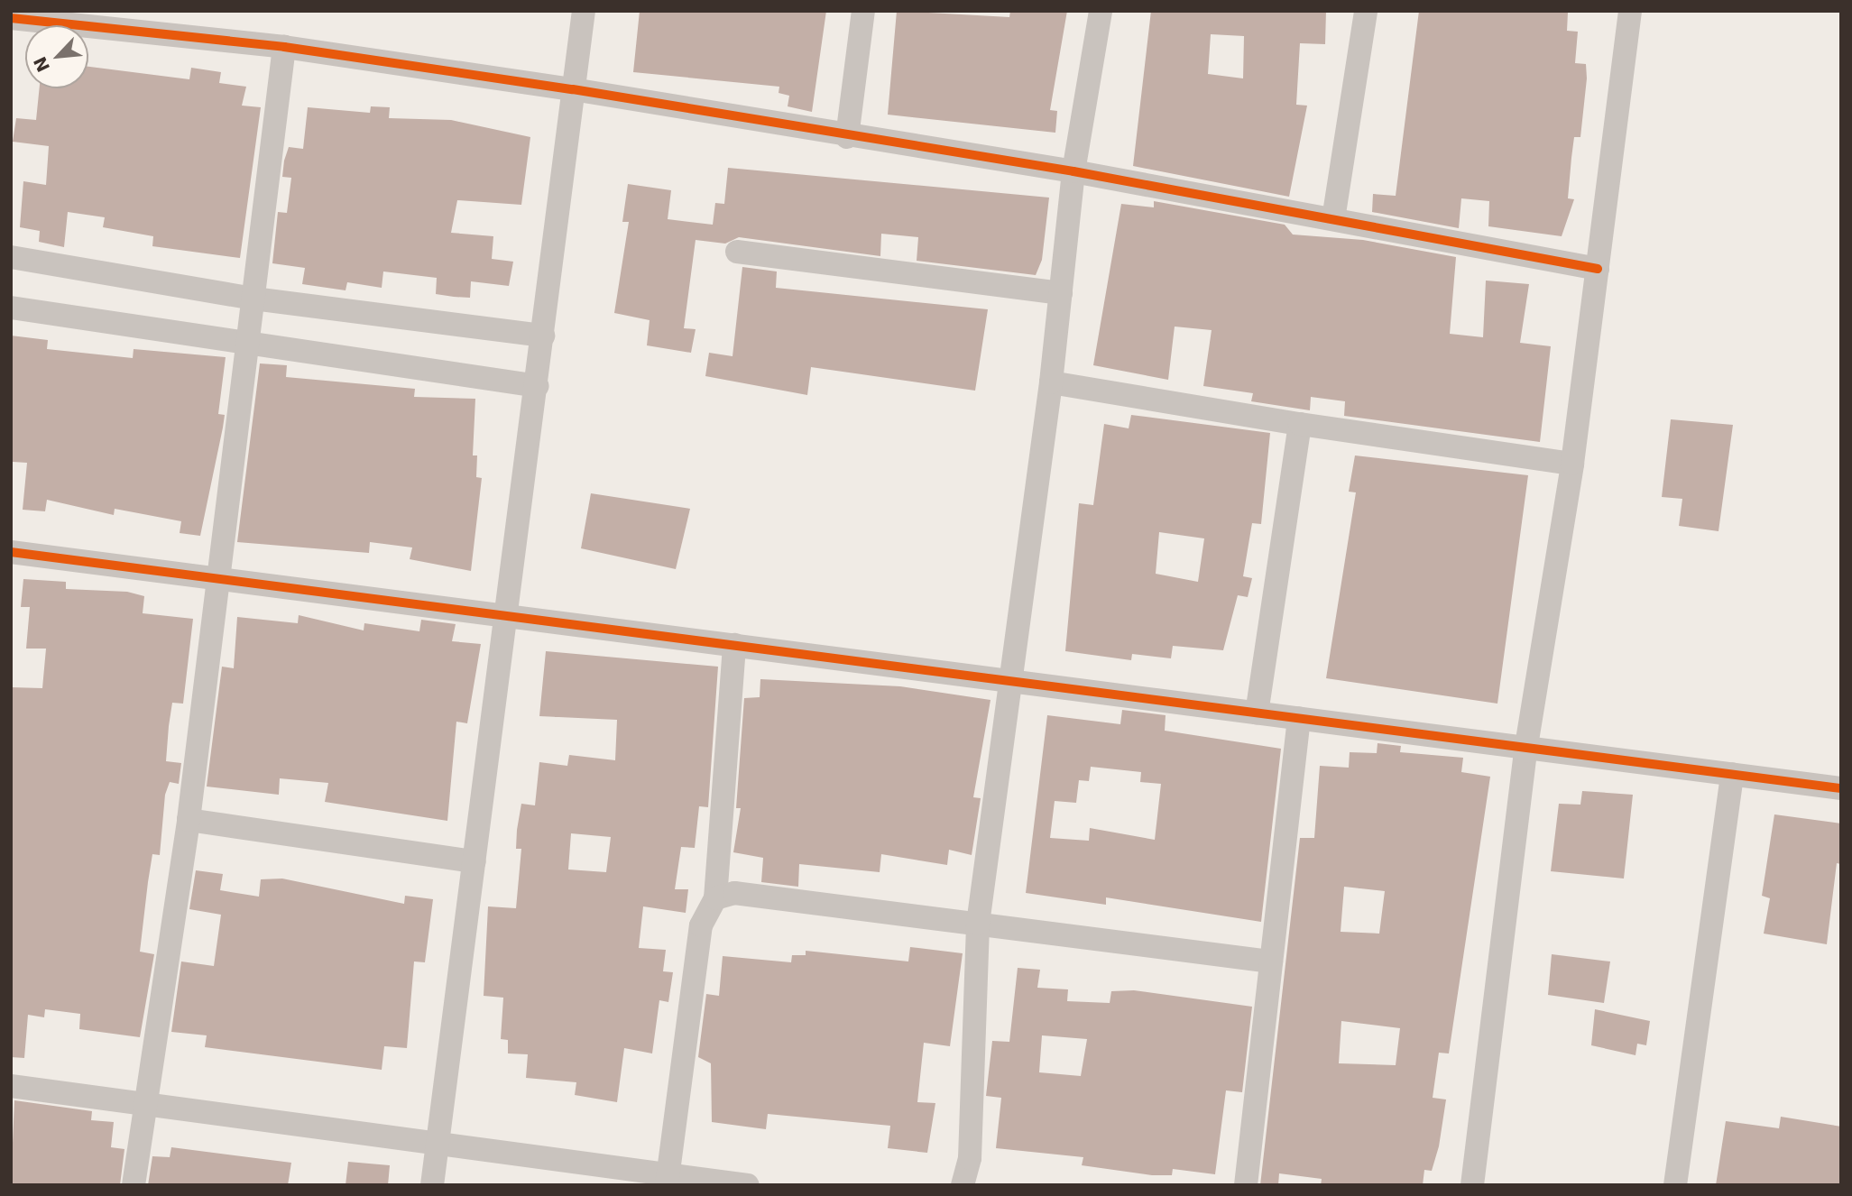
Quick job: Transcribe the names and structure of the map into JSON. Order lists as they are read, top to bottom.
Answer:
{
  "north": "bottom left"
}
